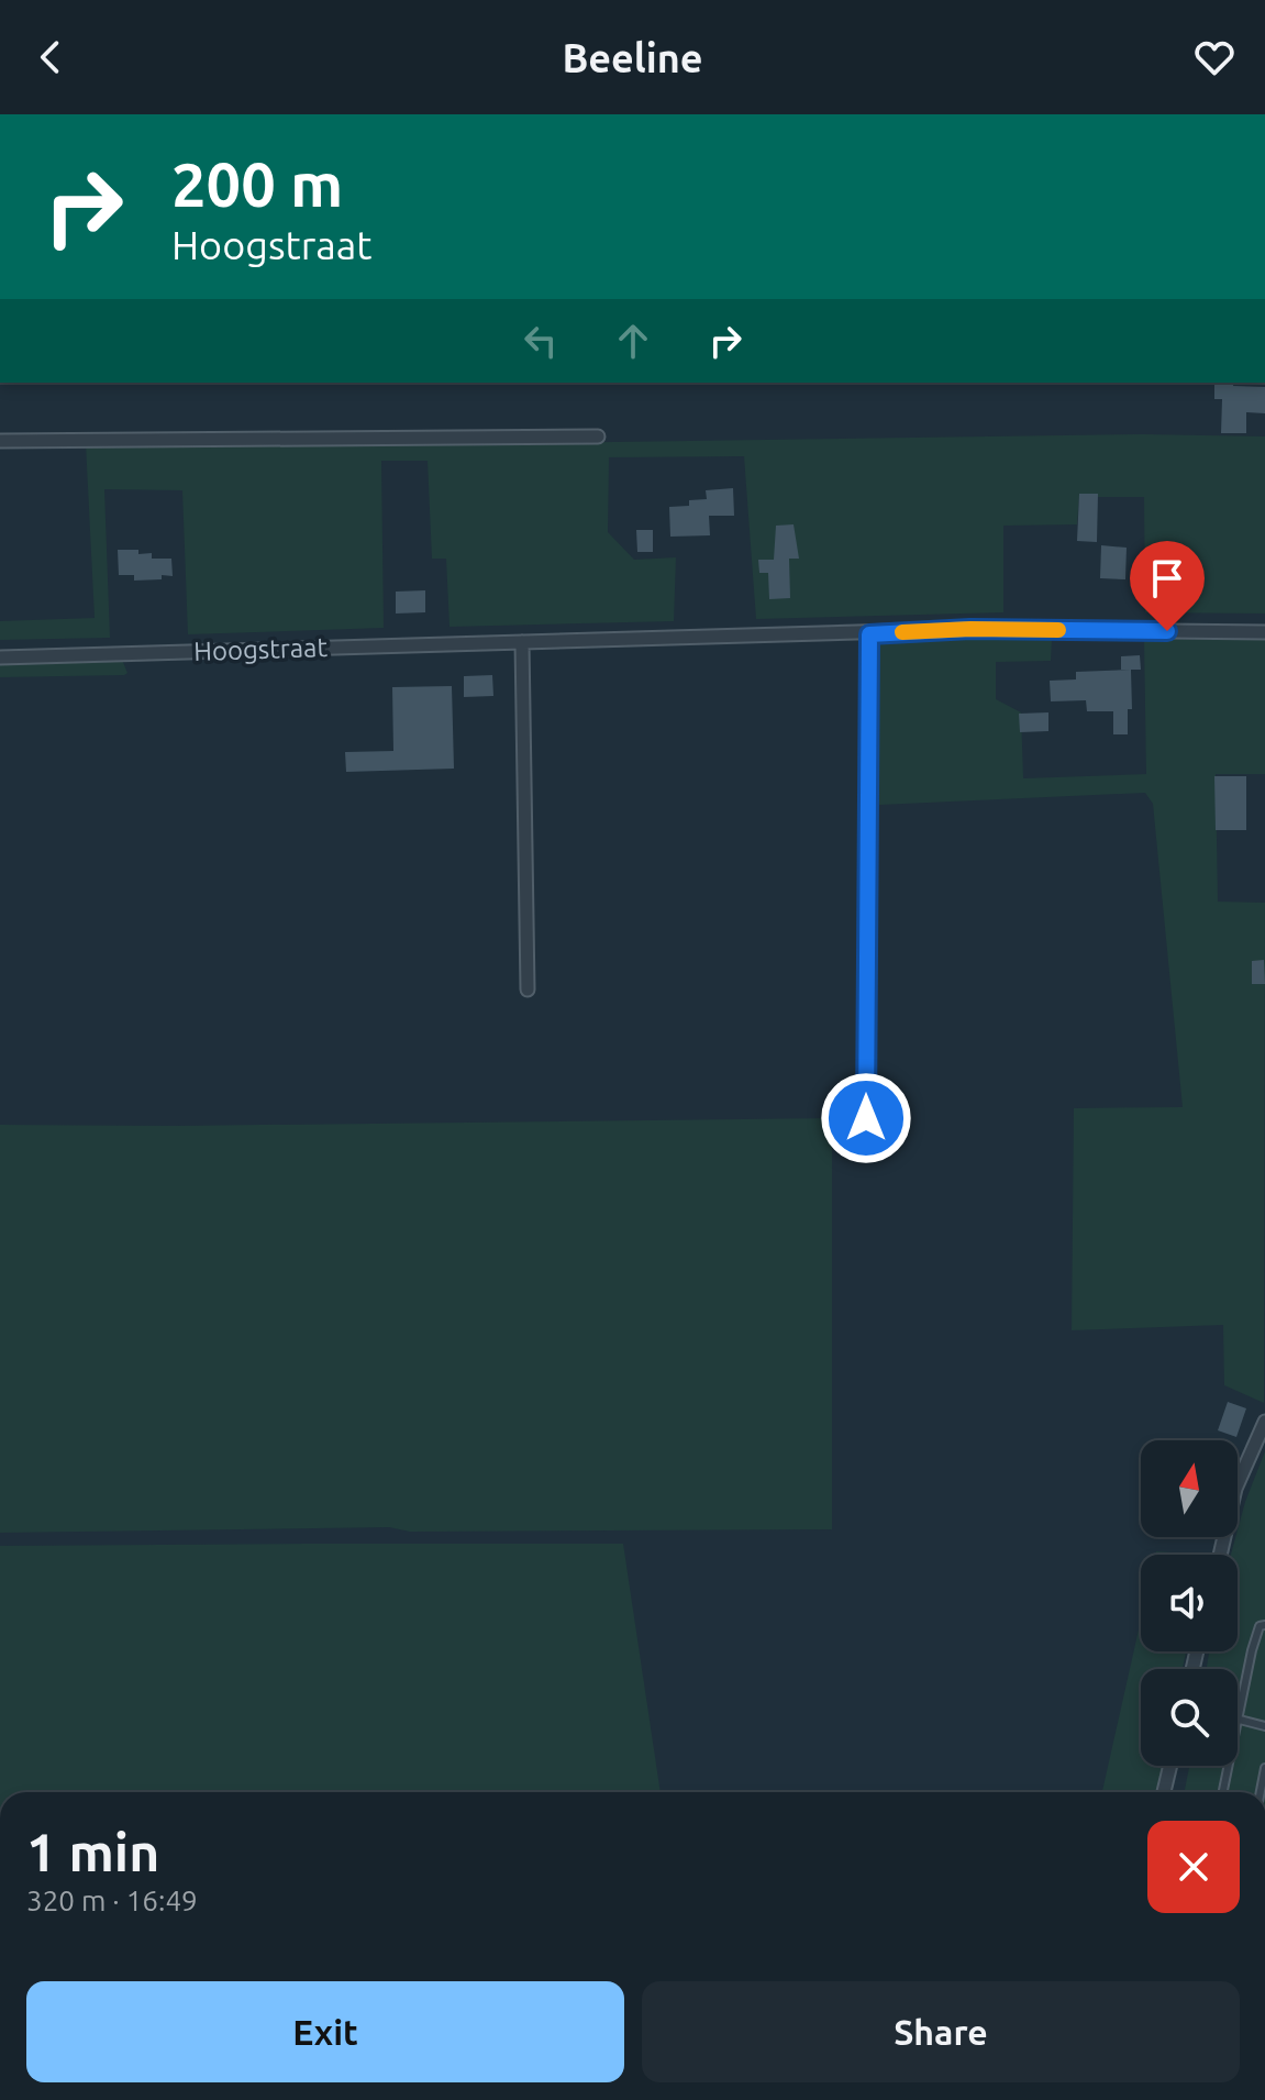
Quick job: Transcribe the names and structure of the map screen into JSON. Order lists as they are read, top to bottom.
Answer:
{
  "streets": {
    "street": ["Hoogstraat"]
  },
  "north": "top",
  "page": {
    "header": "Beeline",
    "turn": ["200 m", "Hoogstraat"],
    "heading": ["1 min", "320 m · 16:49"],
    "buttons": ["Exit", "Share"]
  }
}
